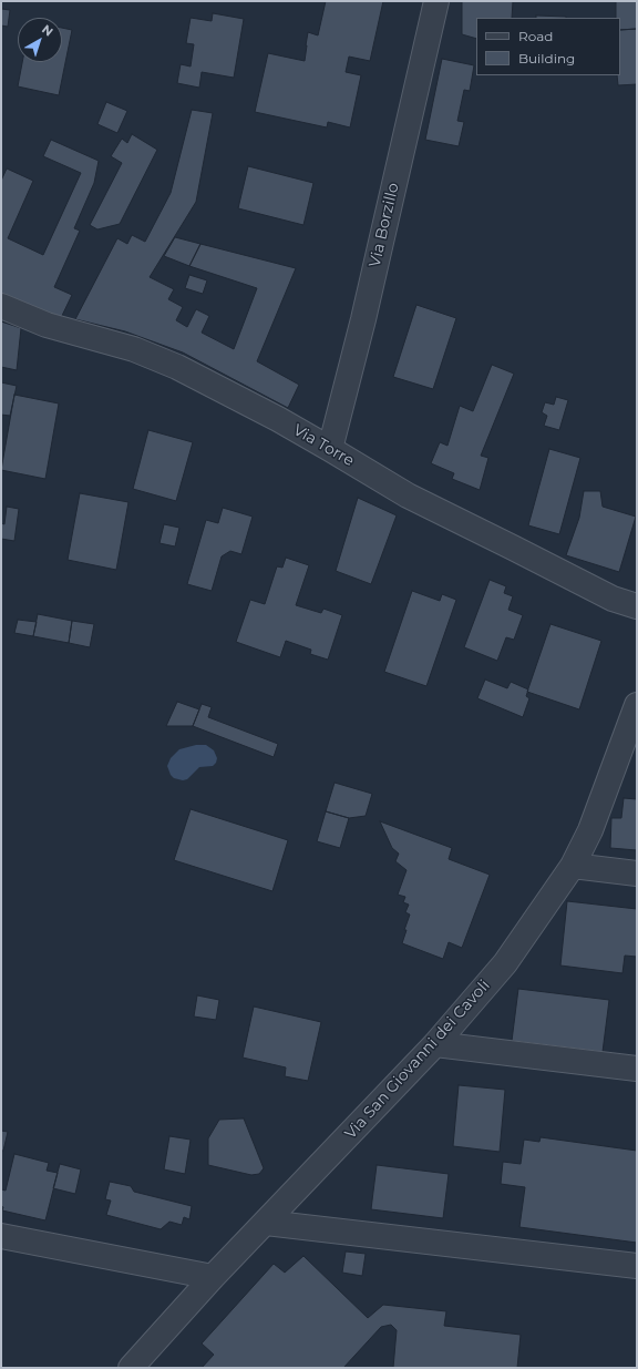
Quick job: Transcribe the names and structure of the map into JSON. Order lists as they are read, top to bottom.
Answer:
{
  "streets": {
    "street": ["Via Borzillo", "Via Torre", "Via San Giovanni dei Cavoli"]
  },
  "crossings": [
    ["Via Borzillo", "Via Torre"]
  ],
  "legend": ["Road", "Building"],
  "north": "top right"
}
